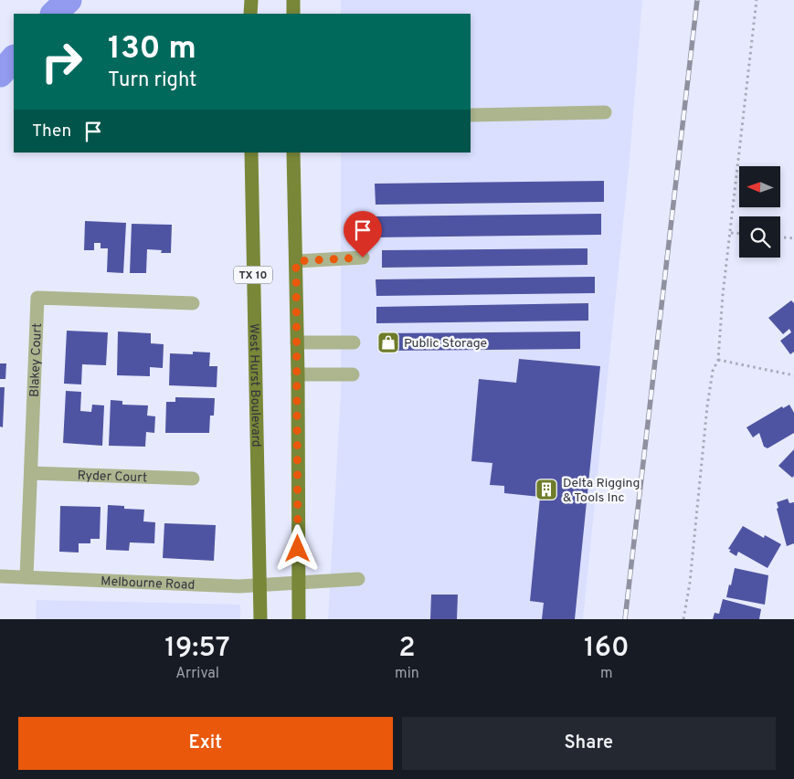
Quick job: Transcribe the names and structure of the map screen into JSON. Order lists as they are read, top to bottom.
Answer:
{
  "streets": {
    "main road": ["TX 10", "West Hurst Boulevard"],
    "street": ["Blakey Court", "Ryder Court", "Melbourne Road"]
  },
  "crossings": [
    ["Blakey Court", "Ryder Court"],
    ["Blakey Court", "Melbourne Road"],
    ["West Hurst Boulevard", "Melbourne Road"]
  ],
  "places": {
    "shop": ["Public Storage"],
    "building": ["Delta Rigging & Tools Inc"]
  },
  "north": "left",
  "page": {
    "turn": ["130 m", "Turn right"],
    "then": "Then",
    "eta": [
      "19:57",
      "Arrival",
      "2",
      "min",
      "160",
      "m"
    ],
    "buttons": ["Exit", "Share"]
  }
}
